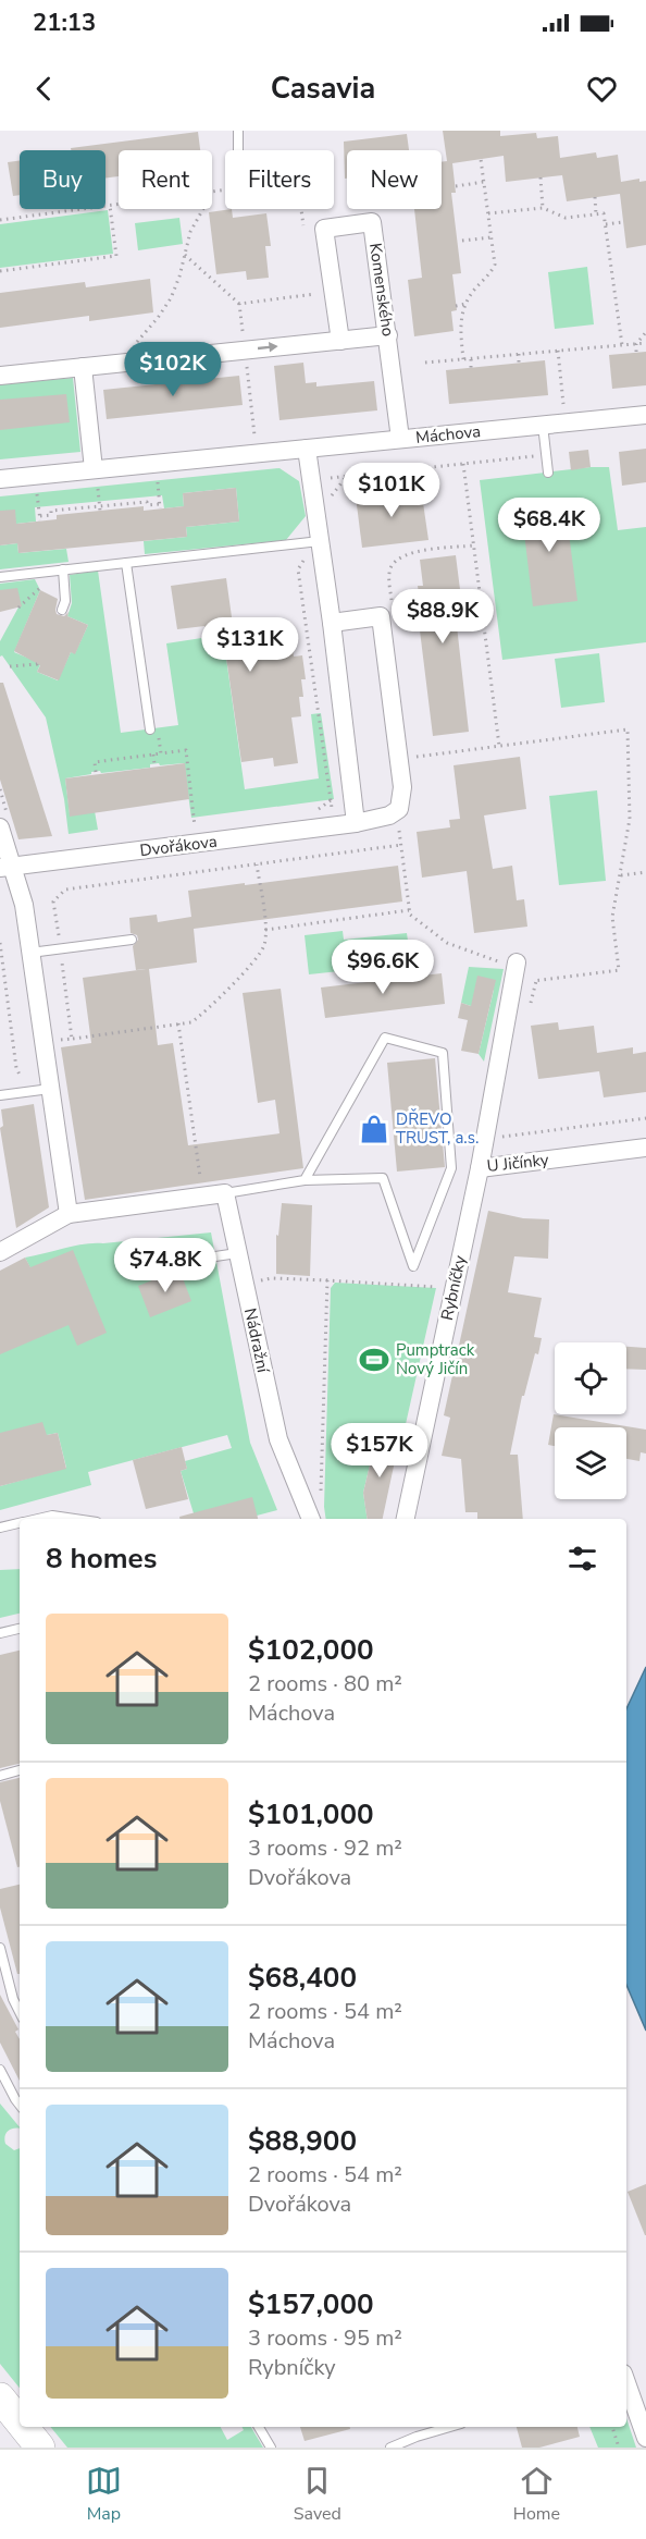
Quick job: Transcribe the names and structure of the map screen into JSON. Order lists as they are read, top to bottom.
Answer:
{
  "streets": {
    "street": [
      "Komenského",
      "Máchova",
      "Dvořákova",
      "U Jičínky",
      "Rybníčky",
      "Nádražní"
    ]
  },
  "crossings": [
    ["Komenského", "Máchova"],
    ["U Jičínky", "Rybníčky"]
  ],
  "places": {
    "shop": ["DŘEVO TRUST, a.s."],
    "sports": ["Pumptrack Nový Jičín"]
  },
  "page": {
    "status": "21:13",
    "header": "Casavia",
    "chip": [
      "Buy",
      "Rent",
      "Filters",
      "New"
    ],
    "price": [
      "$102K",
      "$101K",
      "$68.4K",
      "$88.9K",
      "$131K",
      "$96.6K",
      "$74.8K",
      "$157K"
    ],
    "heading": "8 homes",
    "list": [
      {
        "name": "$102,000",
        "note": "2 rooms · 80 m² · Máchova"
      },
      {
        "name": "$101,000",
        "note": "3 rooms · 92 m² · Dvořákova"
      },
      {
        "name": "$68,400",
        "note": "2 rooms · 54 m² · Máchova"
      },
      {
        "name": "$88,900",
        "note": "2 rooms · 54 m² · Dvořákova"
      },
      {
        "name": "$157,000",
        "note": "3 rooms · 95 m² · Rybníčky"
      }
    ],
    "tabs": ["Map", "Saved", "Home"]
  }
}
